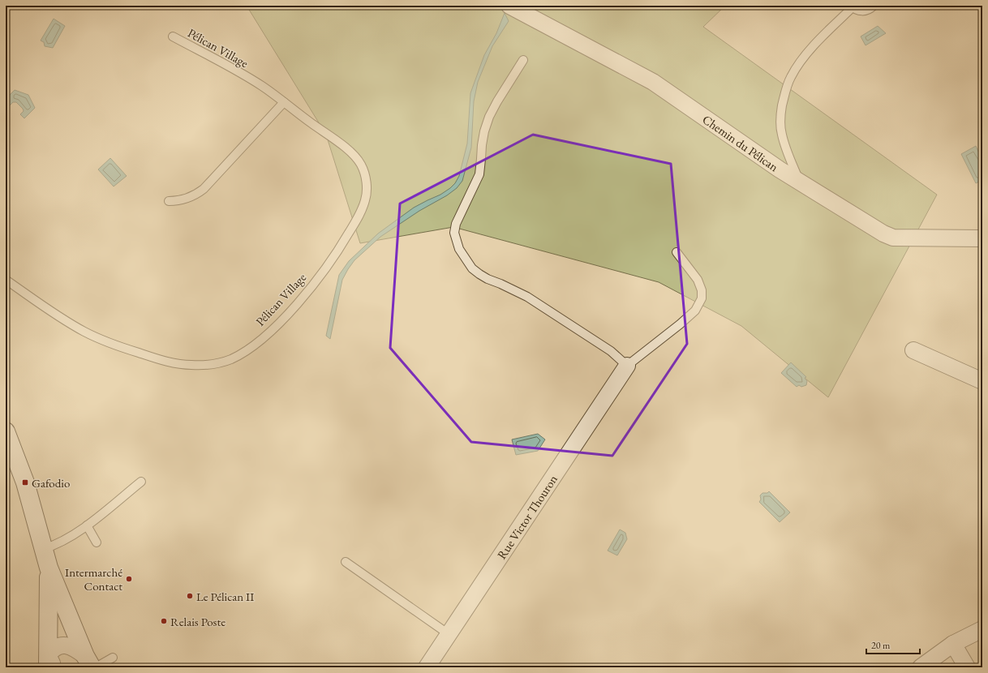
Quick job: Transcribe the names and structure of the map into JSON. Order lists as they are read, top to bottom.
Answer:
{
  "streets": {
    "street": ["Chemin du Pélican", "Rue Victor Thouron"],
    "lane": ["Pélican Village"]
  },
  "places": {
    "transit": ["Gafodio"],
    "other": ["Intermarché Contact", "Le Pélican II", "Relais Poste"]
  },
  "scale_bar": "20 m"
}
